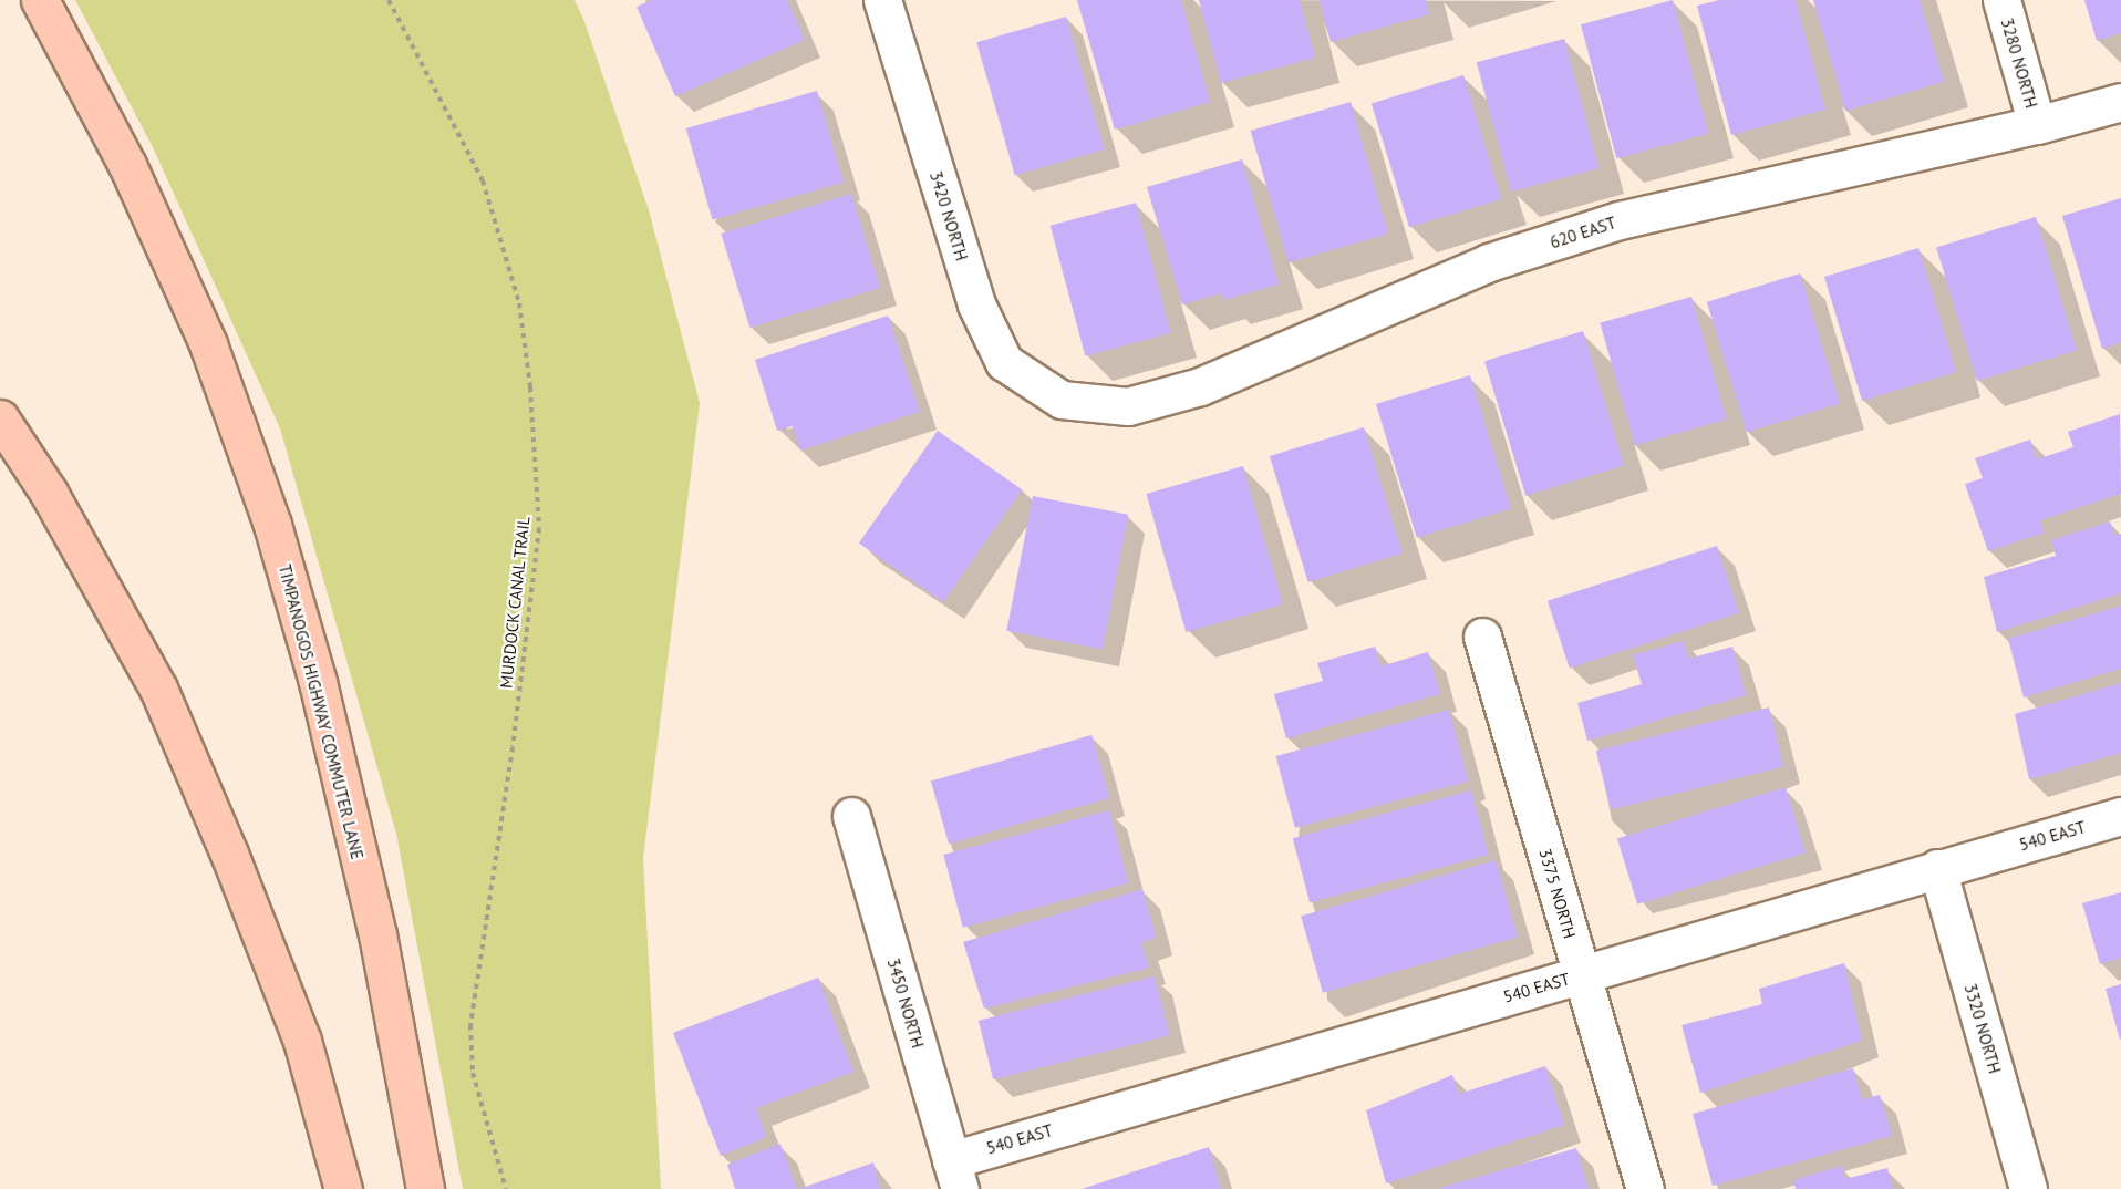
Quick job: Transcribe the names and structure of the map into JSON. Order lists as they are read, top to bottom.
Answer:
{
  "streets": {
    "main road": ["TIMPANOGOS HIGHWAY COMMUTER LANE"],
    "street": [
      "3280 NORTH",
      "3420 NORTH",
      "620 EAST",
      "540 EAST",
      "3375 NORTH",
      "3450 NORTH",
      "3320 NORTH"
    ],
    "path": ["MURDOCK CANAL TRAIL"]
  },
  "crossings": [
    ["3280 NORTH", "620 EAST"],
    ["3420 NORTH", "620 EAST"],
    ["540 EAST", "3375 NORTH"],
    ["540 EAST", "3450 NORTH"],
    ["540 EAST", "3320 NORTH"]
  ]
}
